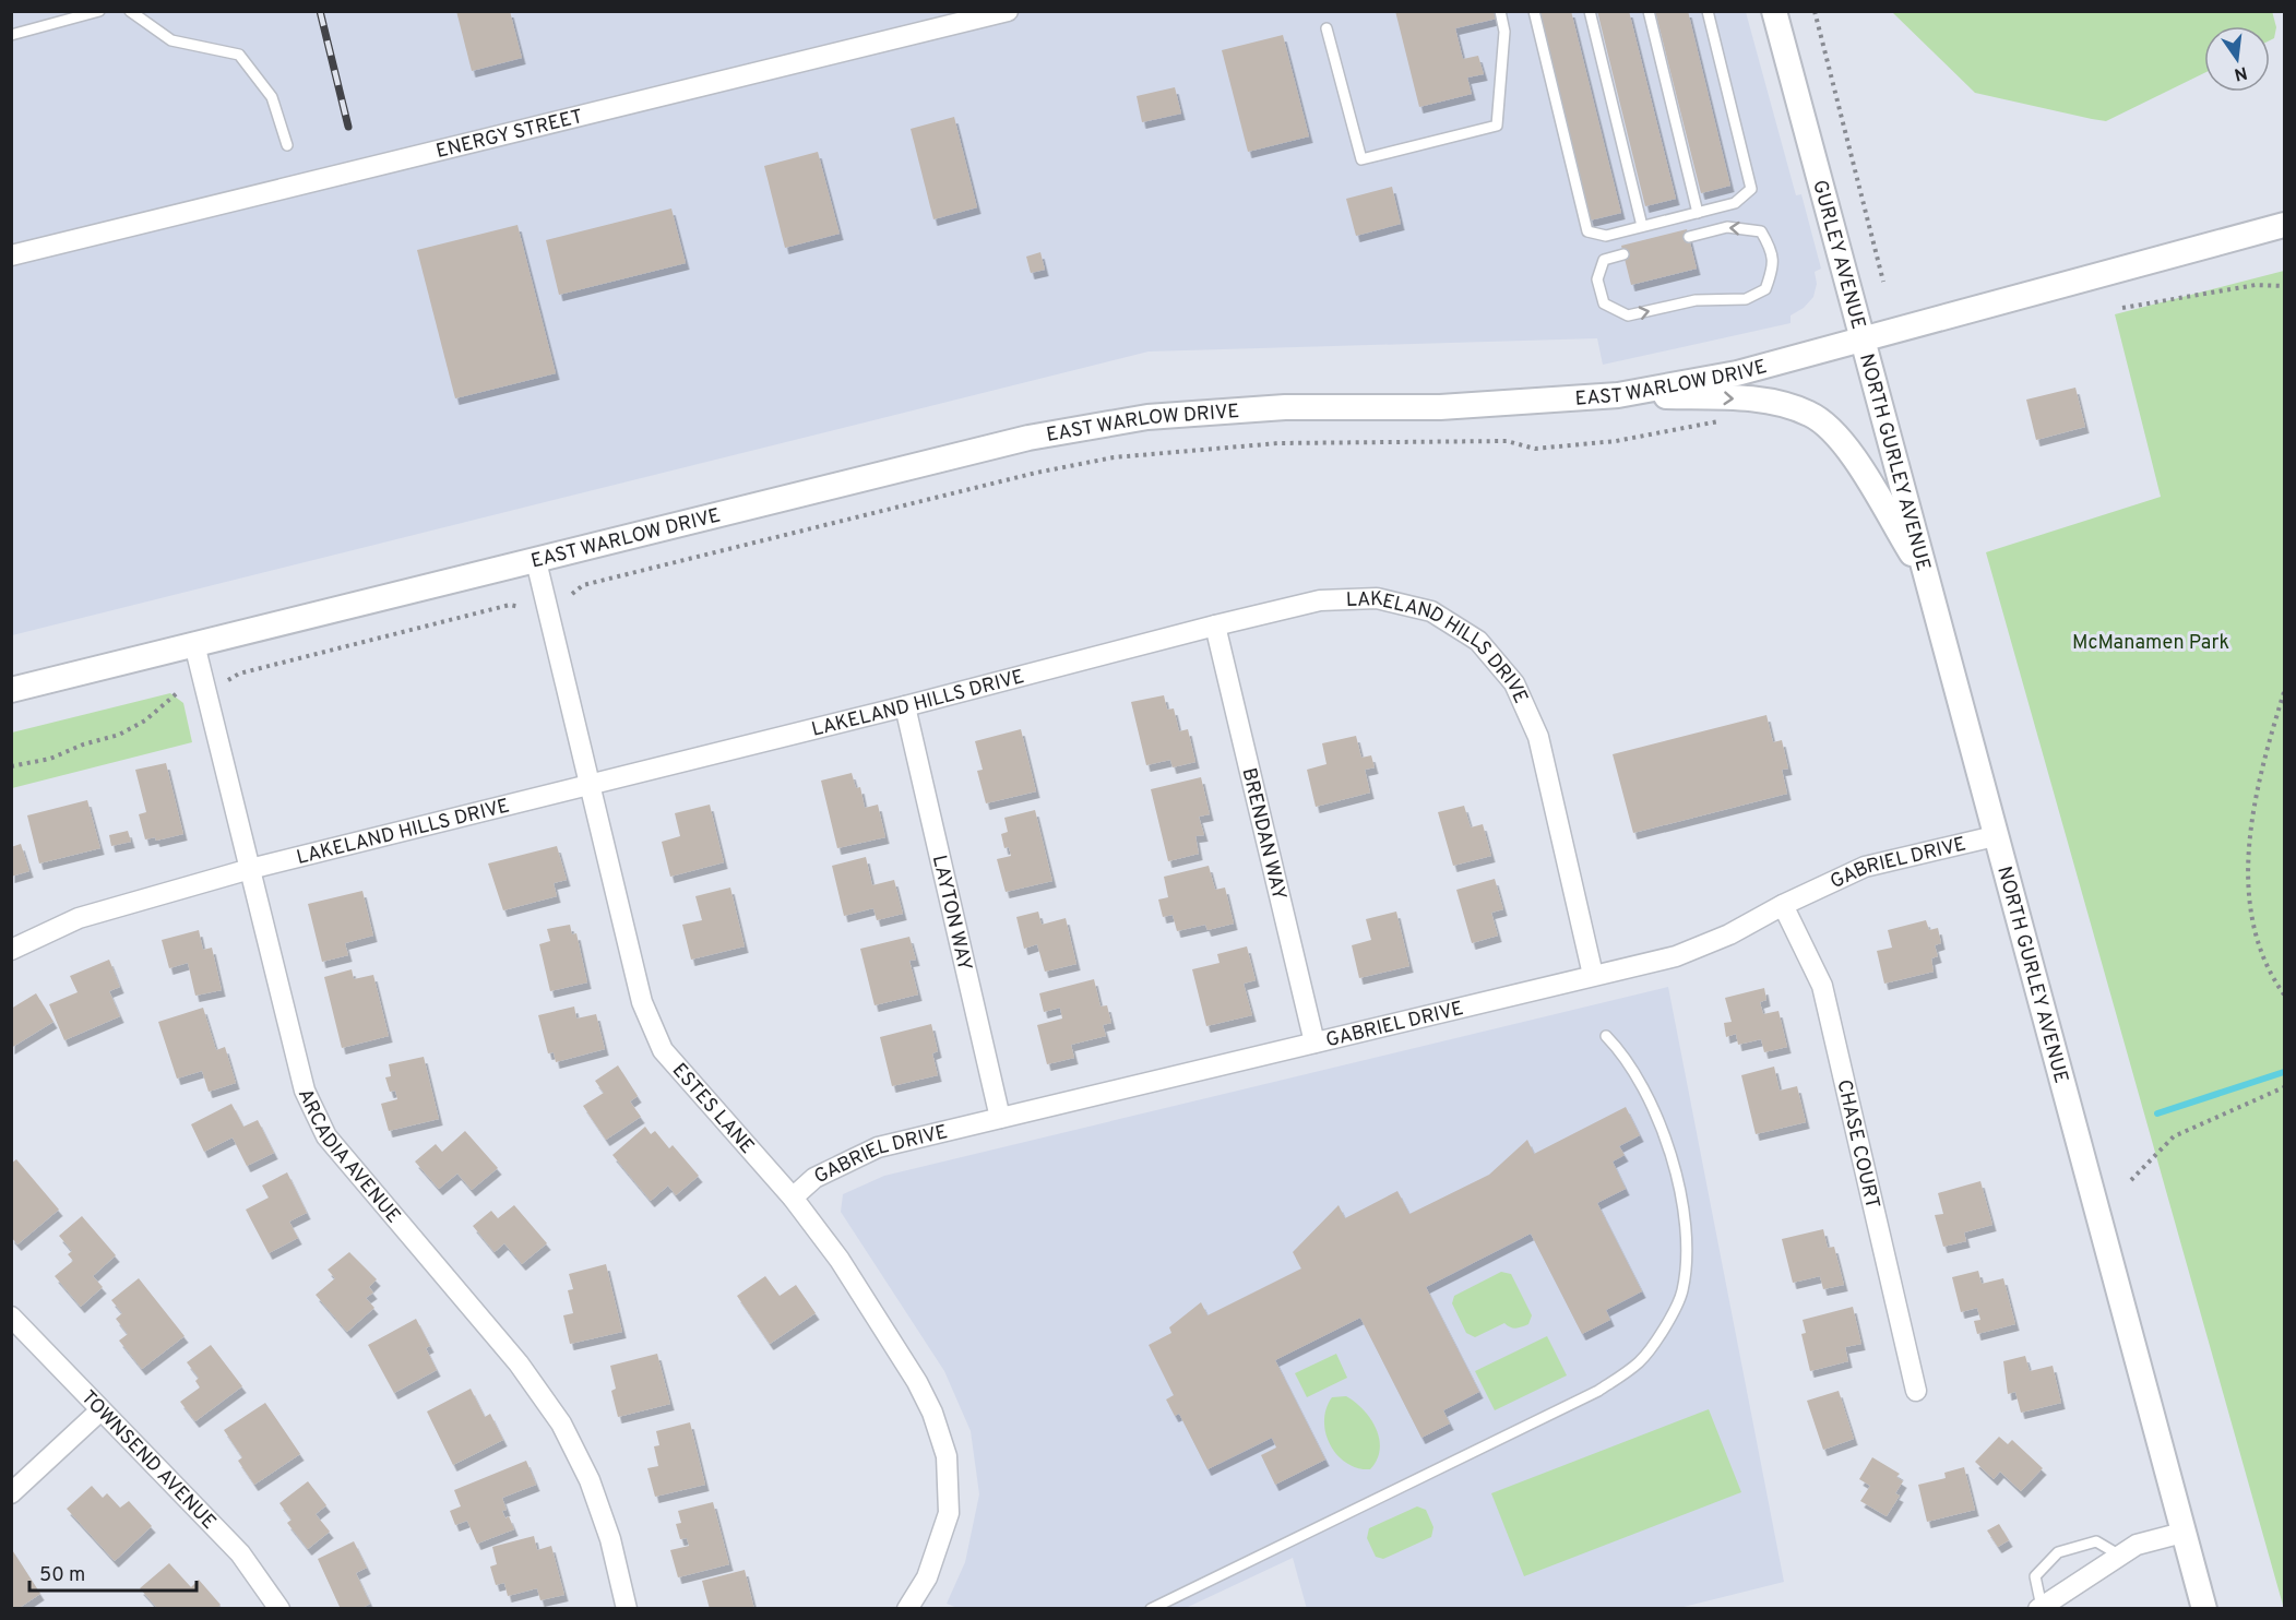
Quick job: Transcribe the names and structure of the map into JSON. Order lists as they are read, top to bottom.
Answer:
{
  "streets": {
    "street": [
      "ENERGY STREET",
      "GURLEY AVENUE",
      "EAST WARLOW DRIVE",
      "NORTH GURLEY AVENUE",
      "LAKELAND HILLS DRIVE",
      "BRENDAN WAY",
      "GABRIEL DRIVE",
      "LAYTON WAY",
      "ESTES LANE",
      "CHASE COURT",
      "ARCADIA AVENUE",
      "TOWNSEND AVENUE"
    ]
  },
  "crossings": [
    ["GURLEY AVENUE", "EAST WARLOW DRIVE"],
    ["GURLEY AVENUE", "NORTH GURLEY AVENUE"],
    ["EAST WARLOW DRIVE", "NORTH GURLEY AVENUE"],
    ["EAST WARLOW DRIVE", "ESTES LANE"],
    ["EAST WARLOW DRIVE", "ARCADIA AVENUE"],
    ["NORTH GURLEY AVENUE", "GABRIEL DRIVE"],
    ["LAKELAND HILLS DRIVE", "BRENDAN WAY"],
    ["LAKELAND HILLS DRIVE", "GABRIEL DRIVE"],
    ["LAKELAND HILLS DRIVE", "LAYTON WAY"],
    ["LAKELAND HILLS DRIVE", "ESTES LANE"],
    ["LAKELAND HILLS DRIVE", "ARCADIA AVENUE"],
    ["BRENDAN WAY", "GABRIEL DRIVE"],
    ["GABRIEL DRIVE", "LAYTON WAY"],
    ["GABRIEL DRIVE", "ESTES LANE"],
    ["GABRIEL DRIVE", "CHASE COURT"]
  ],
  "parks": ["McManamen Park"],
  "scale_bar": "50 m",
  "north": "bottom"
}
